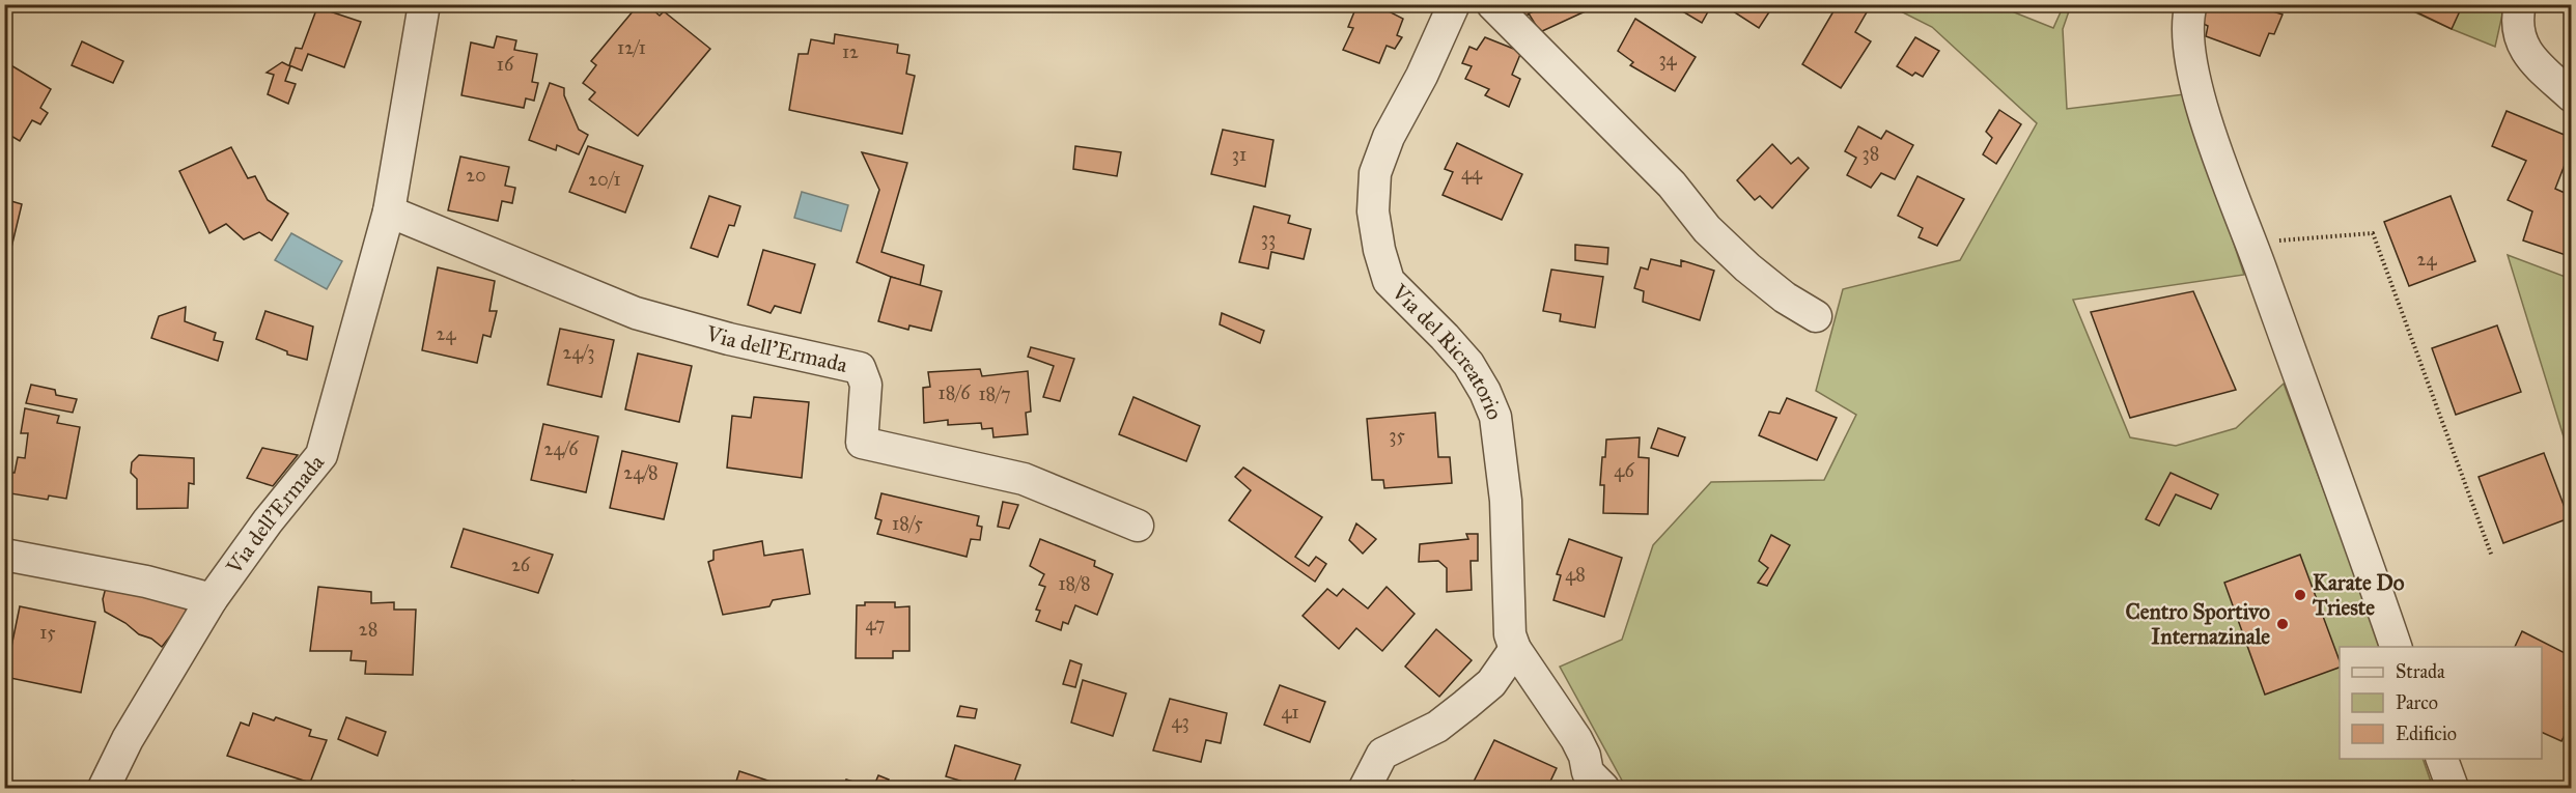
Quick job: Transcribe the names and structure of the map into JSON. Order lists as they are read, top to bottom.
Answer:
{
  "streets": {
    "street": ["Via dell'Ermada", "Via del Ricreatorio"]
  },
  "places": ["Karate Do Trieste", "Centro Sportivo Internazinale"],
  "house_numbers": [
    "12/1",
    "12",
    "34",
    "16",
    "38",
    "31",
    "44",
    "20",
    "20/1",
    "33",
    "24",
    "24",
    "24/3",
    "18/6",
    "18/7",
    "35",
    "24/6",
    "46",
    "24/8",
    "18/5",
    "26",
    "48",
    "18/8",
    "47",
    "28",
    "15",
    "41",
    "43"
  ],
  "legend": ["Strada", "Parco", "Edificio"]
}
